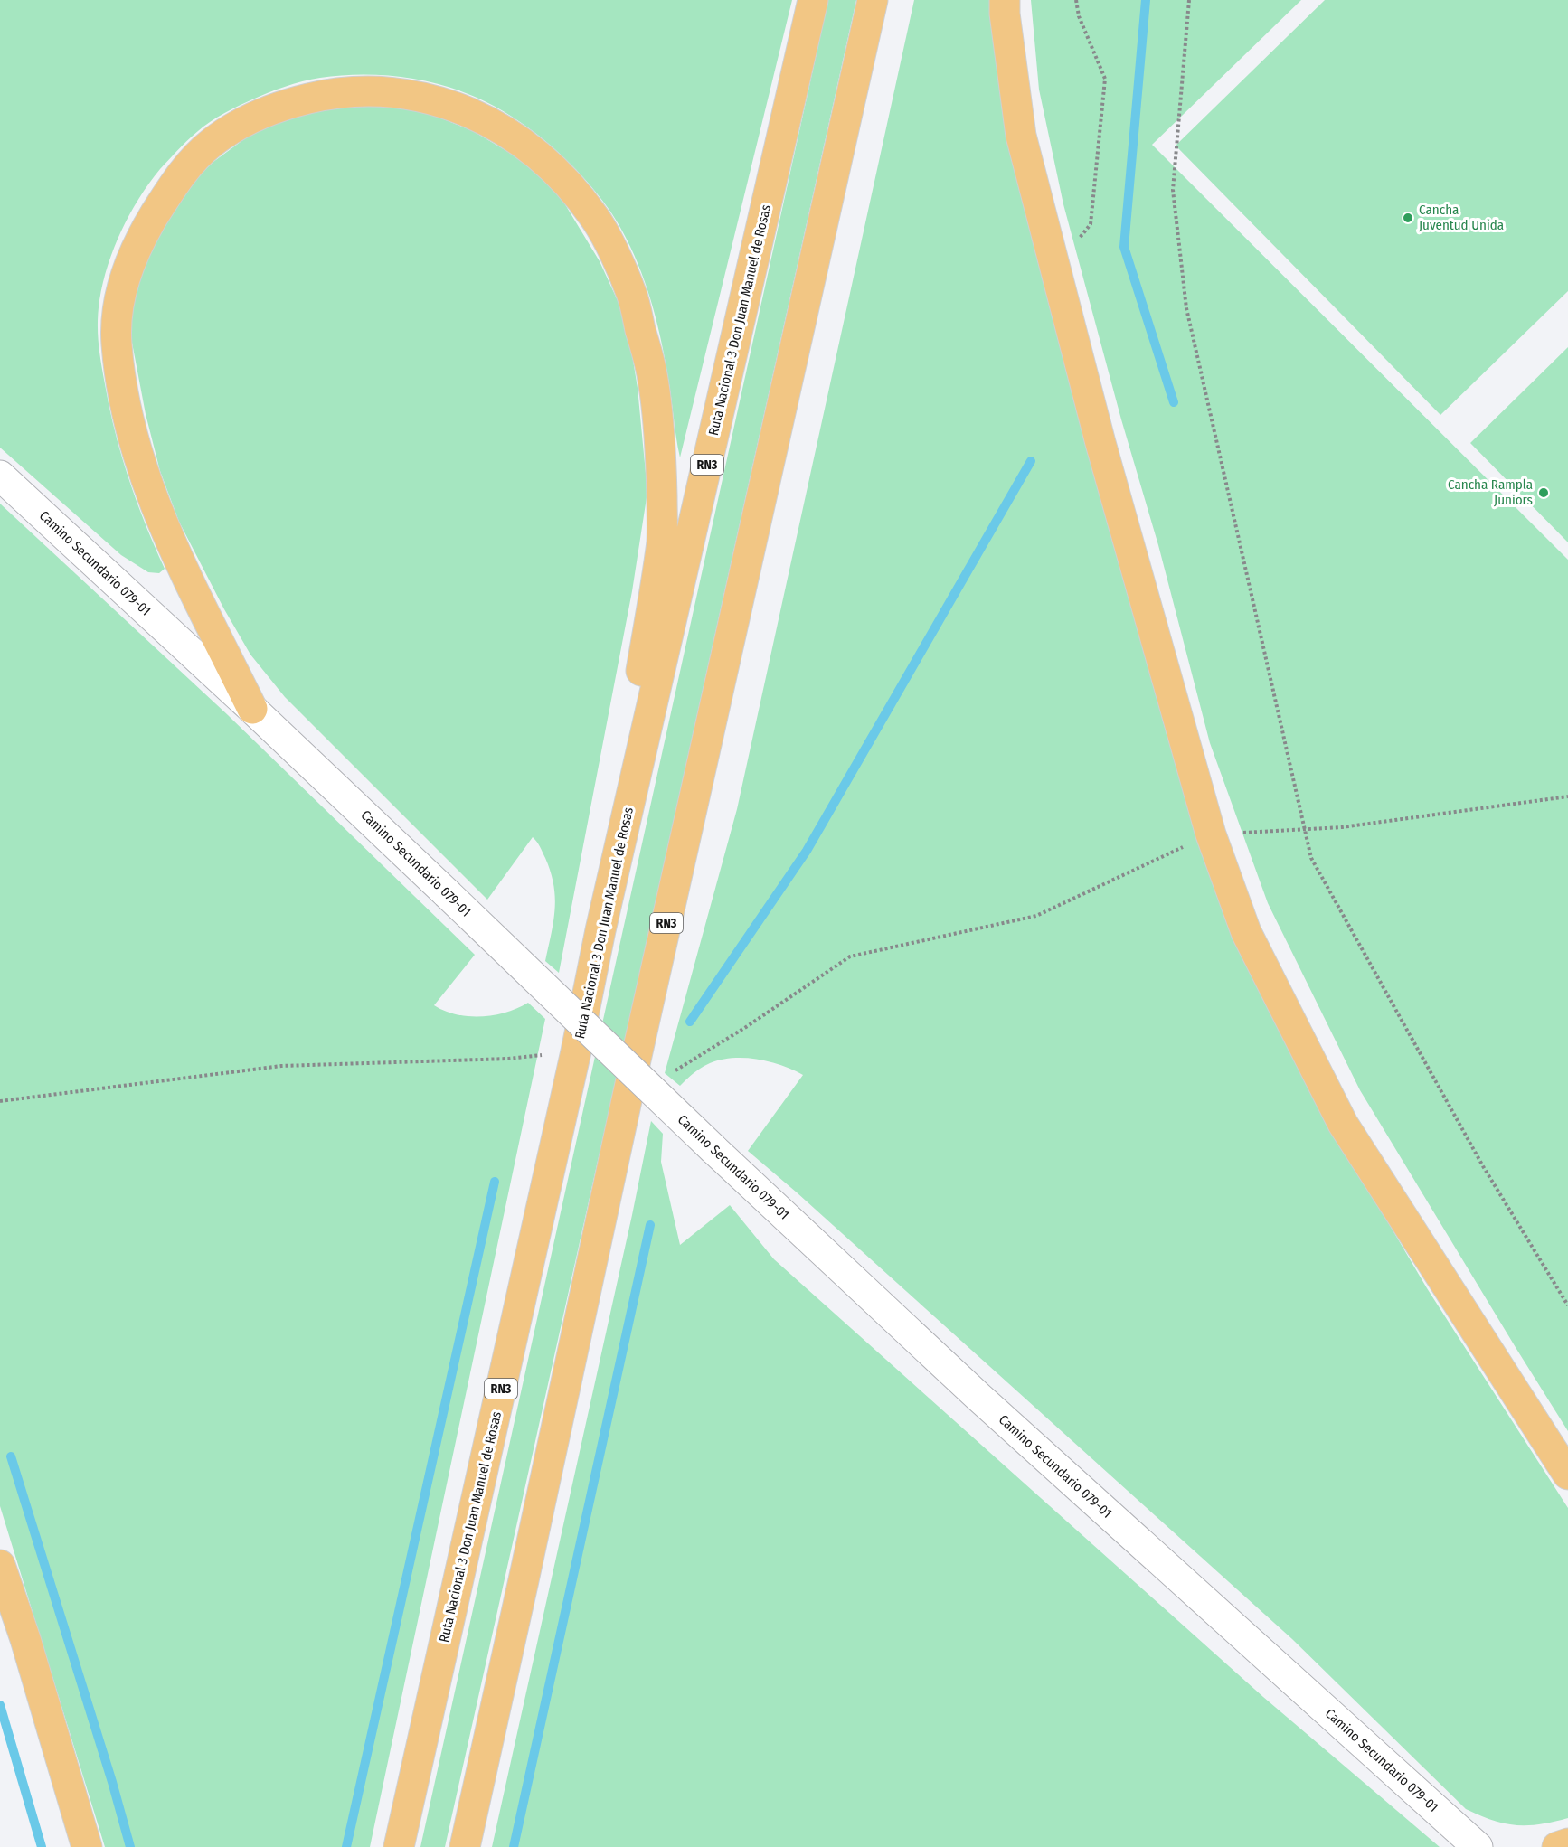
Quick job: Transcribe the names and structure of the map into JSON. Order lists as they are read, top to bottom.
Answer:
{
  "streets": {
    "highway": ["Ruta Nacional 3 Don Juan Manuel de Rosas", "RN3"],
    "main road": ["Camino Secundario 079-01"]
  },
  "places": ["Cancha Juventud Unida", "Cancha Rampla Juniors"]
}
